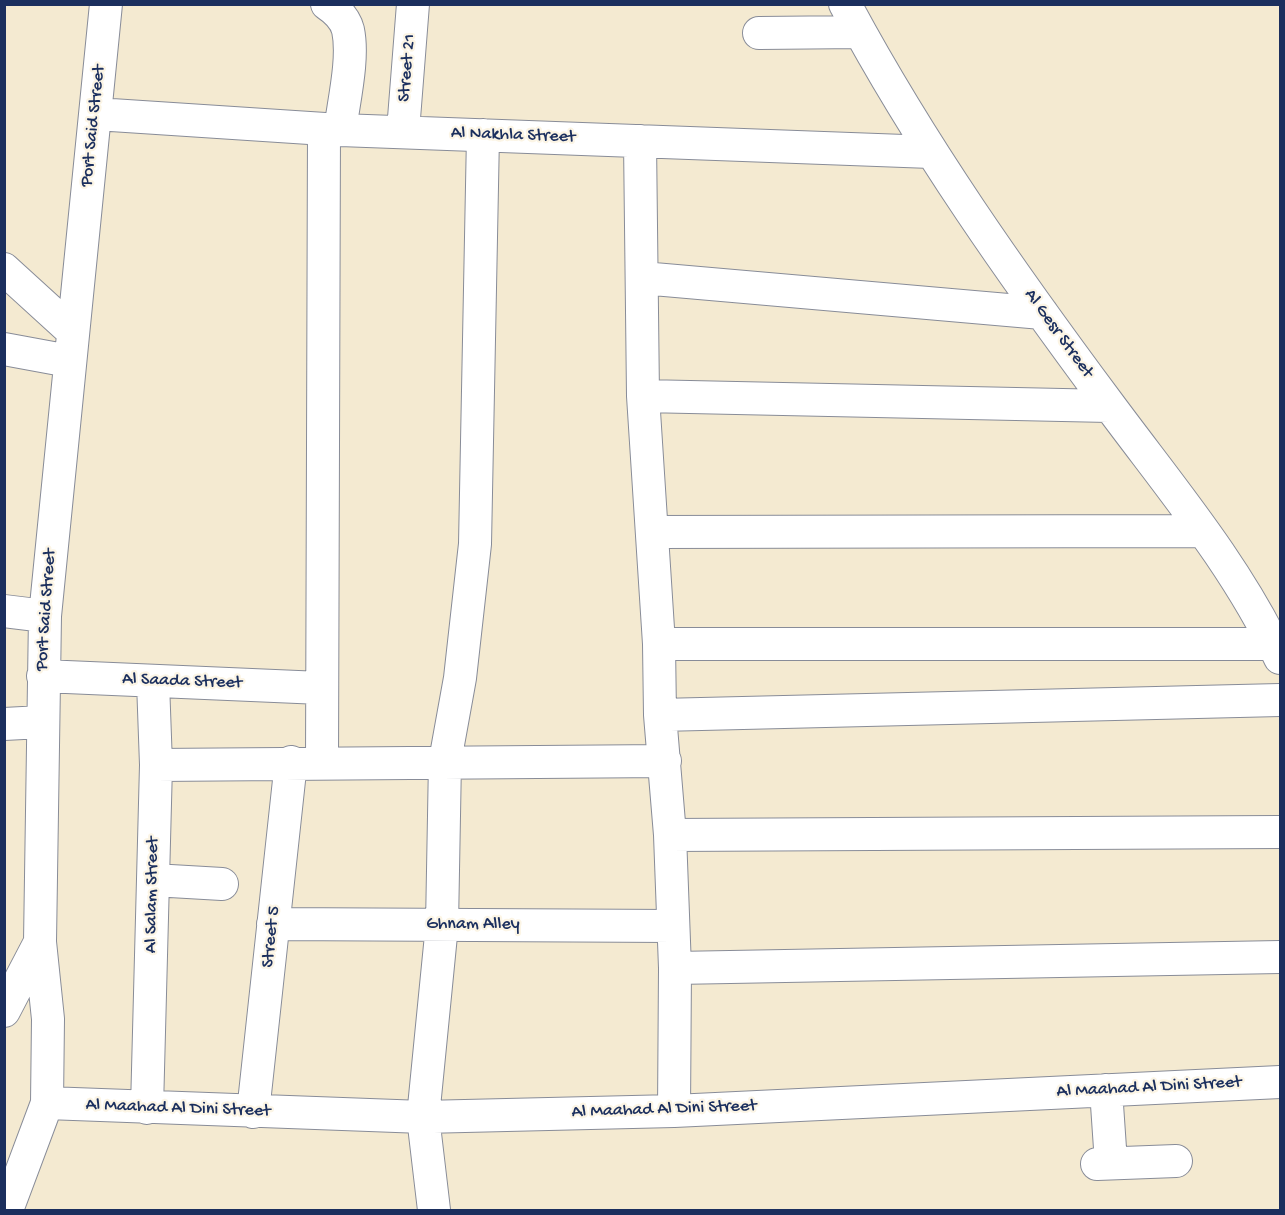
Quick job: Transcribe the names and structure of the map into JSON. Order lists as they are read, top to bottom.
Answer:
{
  "streets": {
    "street": [
      "Street 21",
      "Port Said Street",
      "Al Nakhla Street",
      "Al Gesr Street",
      "Al Saada Street",
      "Al Salam Street",
      "Ghnam Alley",
      "Street 5",
      "Al Maahad Al Dini Street"
    ]
  },
  "crossings": [
    ["Street 21", "Al Nakhla Street"],
    ["Port Said Street", "Al Nakhla Street"],
    ["Port Said Street", "Al Saada Street"],
    ["Port Said Street", "Al Maahad Al Dini Street"],
    ["Al Nakhla Street", "Al Gesr Street"],
    ["Al Saada Street", "Al Salam Street"],
    ["Al Salam Street", "Al Maahad Al Dini Street"],
    ["Ghnam Alley", "Street 5"],
    ["Street 5", "Al Maahad Al Dini Street"]
  ]
}
